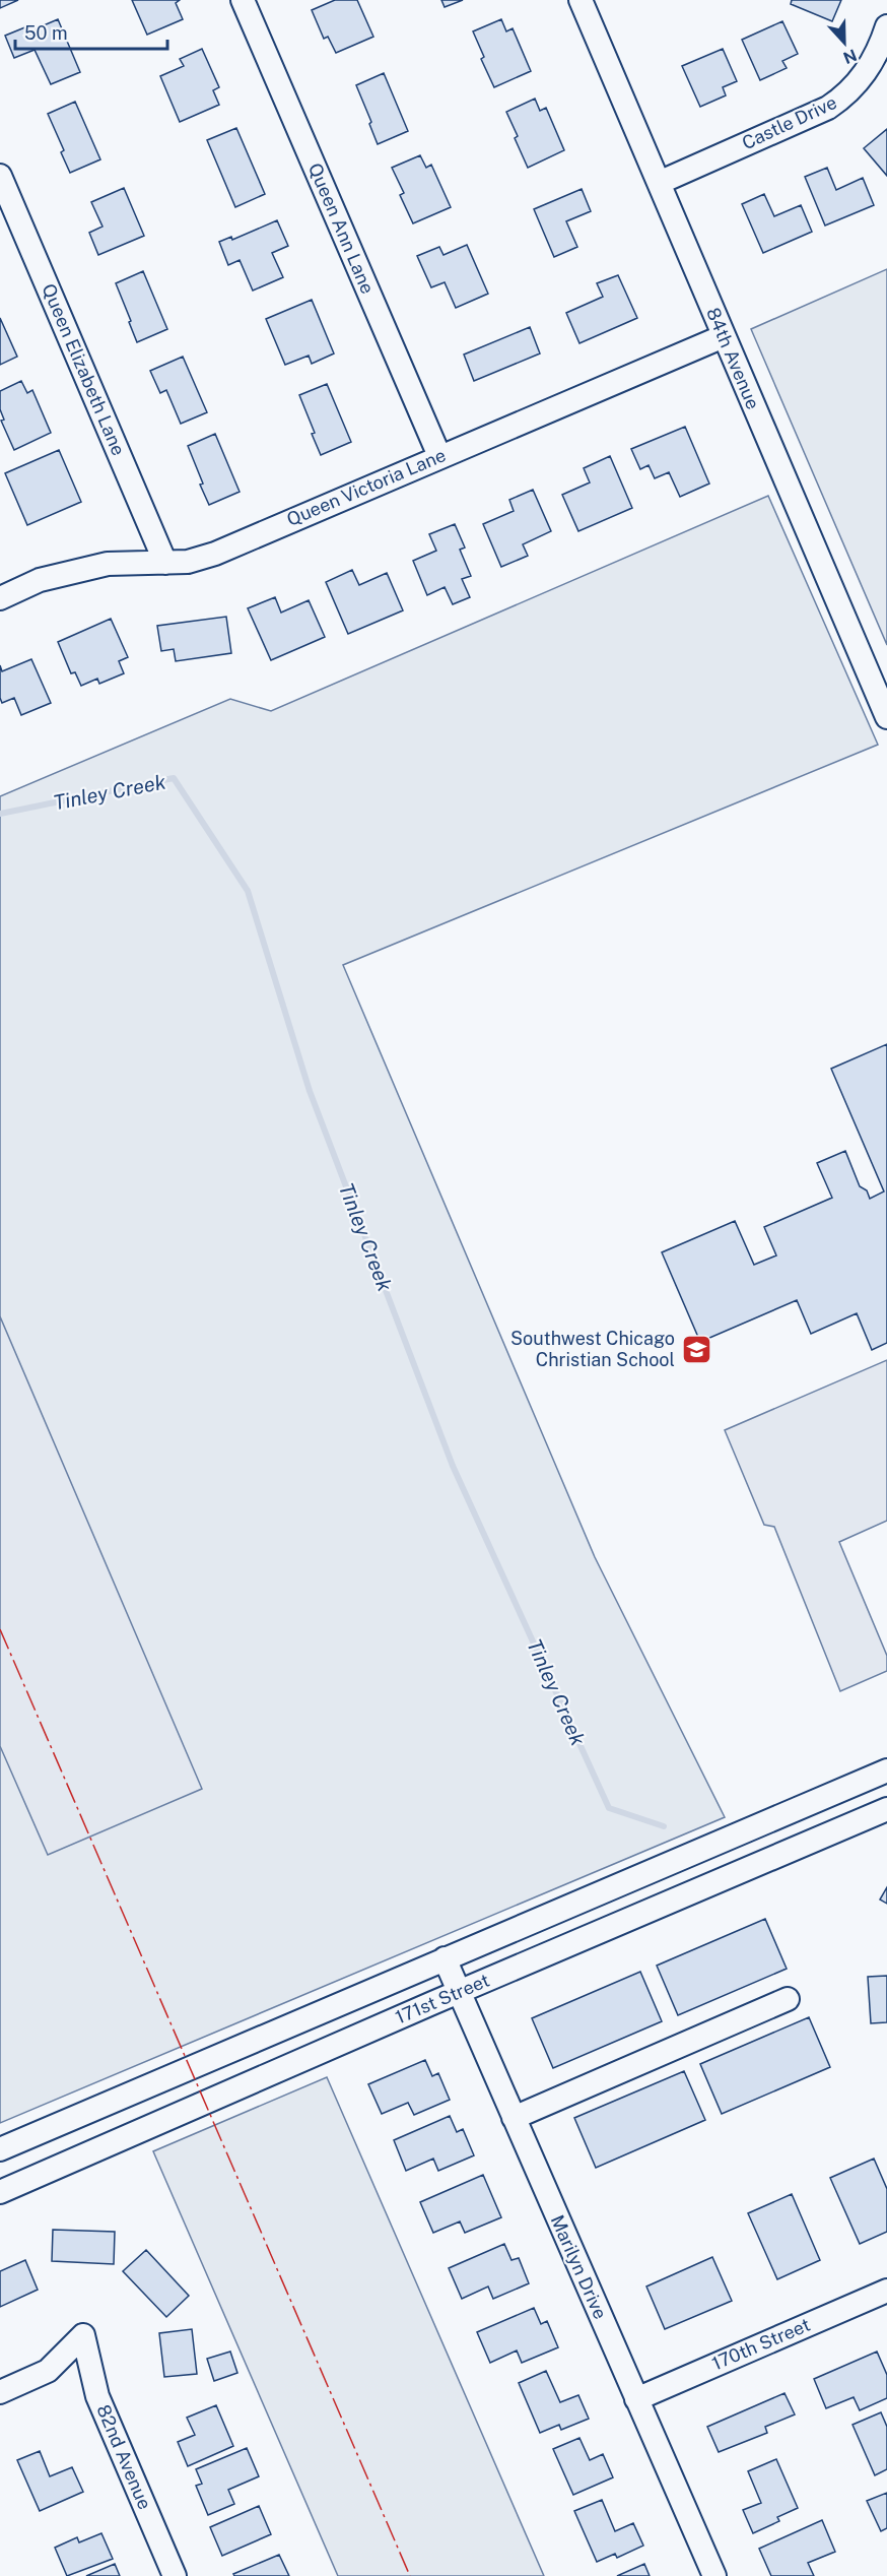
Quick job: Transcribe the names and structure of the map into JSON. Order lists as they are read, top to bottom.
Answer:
{
  "streets": {
    "street": [
      "Castle Drive",
      "Queen Ann Lane",
      "84th Avenue",
      "Queen Elizabeth Lane",
      "Queen Victoria Lane",
      "171st Street",
      "Marilyn Drive",
      "170th Street",
      "82nd Avenue"
    ]
  },
  "crossings": [
    ["Castle Drive", "84th Avenue"],
    ["Queen Ann Lane", "Queen Victoria Lane"],
    ["84th Avenue", "Queen Victoria Lane"],
    ["Queen Elizabeth Lane", "Queen Victoria Lane"],
    ["171st Street", "Marilyn Drive"],
    ["Marilyn Drive", "170th Street"]
  ],
  "water": ["Tinley Creek"],
  "places": {
    "school or university": ["Southwest Chicago Christian School"]
  },
  "scale_bar": "50 m",
  "north": "bottom"
}
